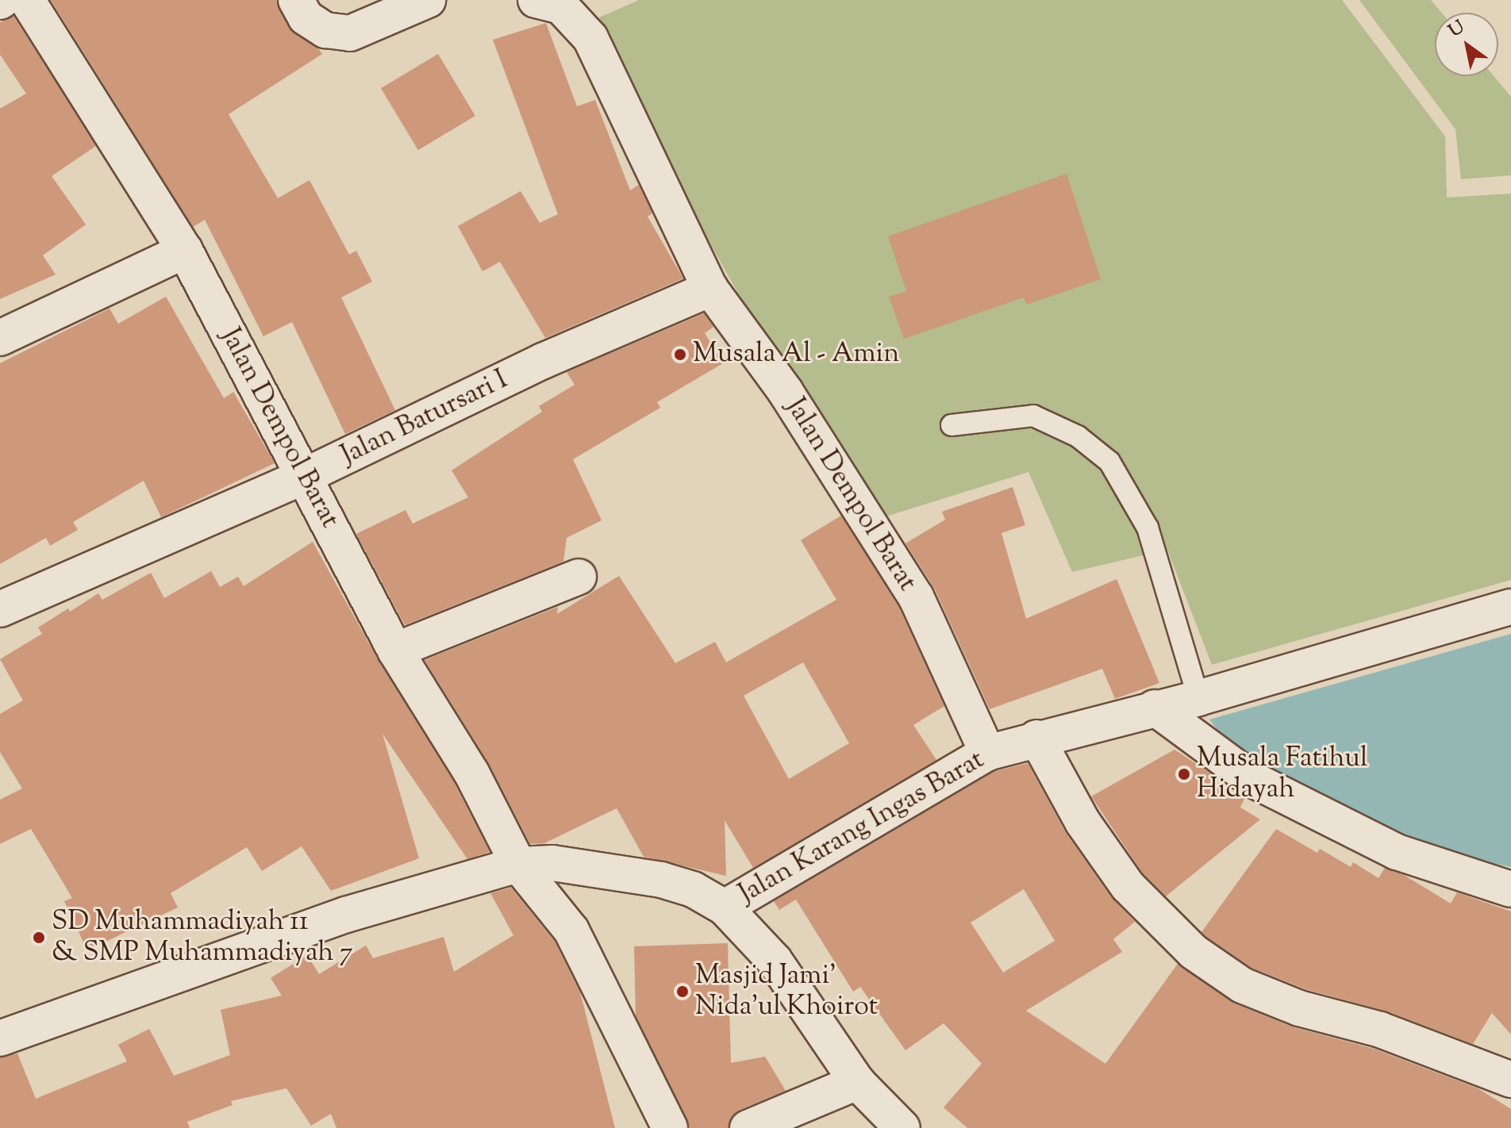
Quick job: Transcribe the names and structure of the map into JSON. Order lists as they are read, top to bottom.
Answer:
{
  "streets": {
    "street": ["Jalan Batursari I", "Jalan Dempol Barat", "Jalan Karang Ingas Barat"]
  },
  "crossings": [
    ["Jalan Batursari I", "Jalan Dempol Barat"],
    ["Jalan Dempol Barat", "Jalan Karang Ingas Barat"]
  ],
  "places": [
    "Musala Al - Amin",
    "Musala Fatihul Hidayah",
    "SD Muhammadiyah 11 & SMP Muhammadiyah 7",
    "Masjid Jami' Nida'ul Khoirot"
  ],
  "north": "top left"
}
